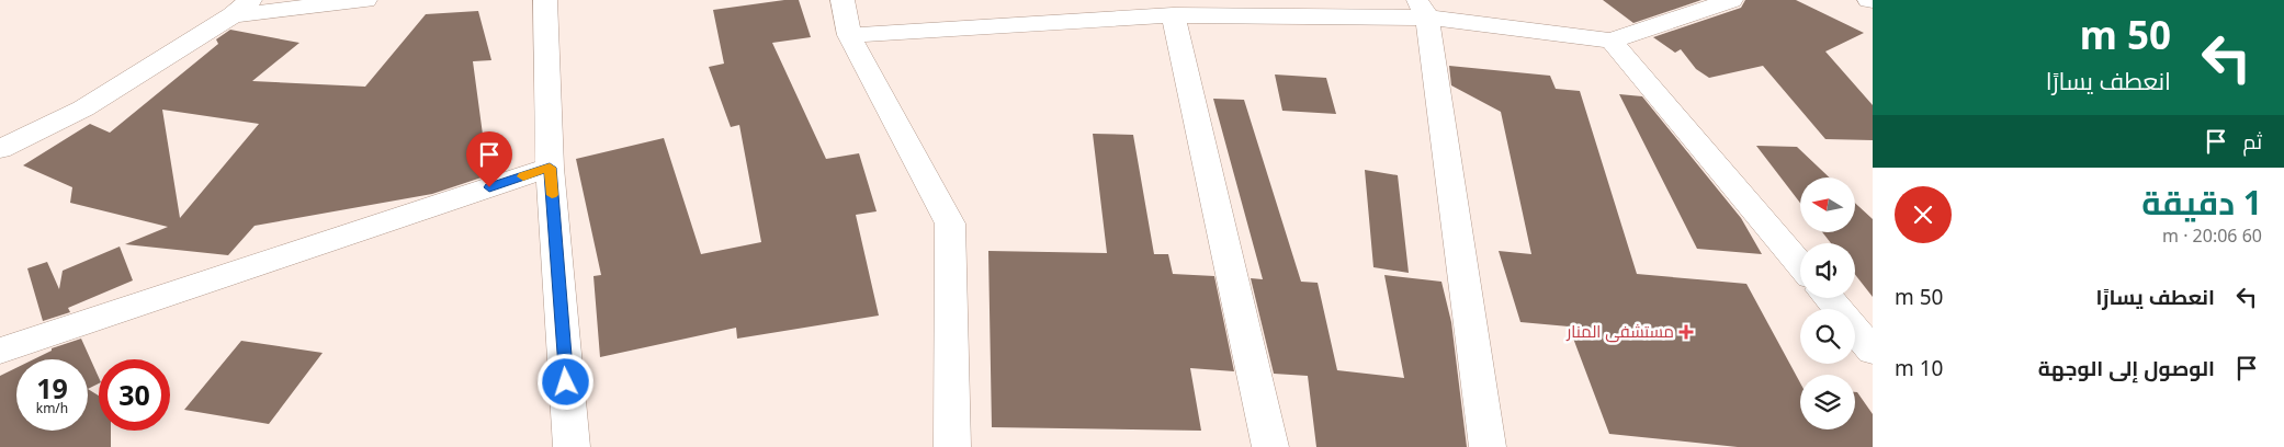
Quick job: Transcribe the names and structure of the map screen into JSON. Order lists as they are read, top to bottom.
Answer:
{
  "places": {
    "health": ["مستشفى المنار"]
  },
  "north": "left",
  "page": {
    "turn": ["50 m", "انعطف يسارًا"],
    "then": "ثم",
    "heading": ["1 دقيقة", "60 m · 20:06"],
    "list": [
      {
        "name": "انعطف يسارًا",
        "value": "50 m"
      },
      {
        "name": "الوصول إلى الوجهة",
        "value": "10 m"
      }
    ],
    "speed": "19 km/h",
    "limit": "30"
  }
}
